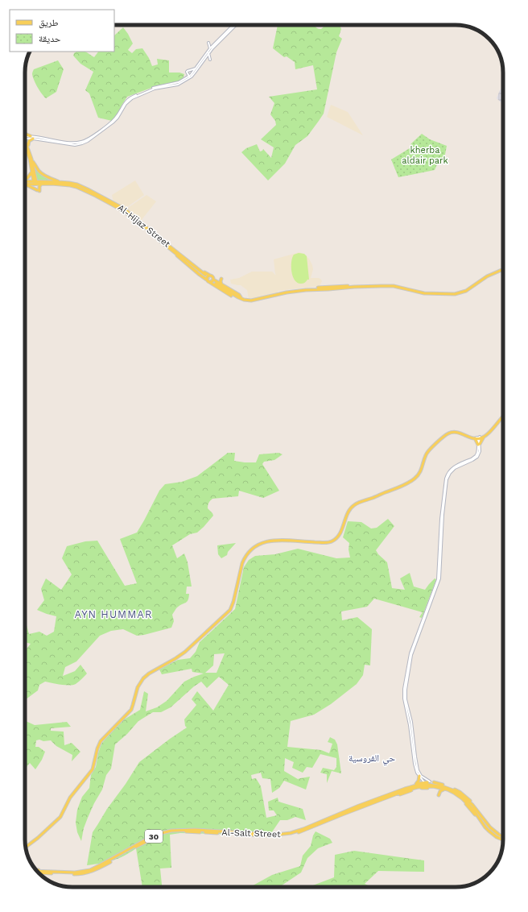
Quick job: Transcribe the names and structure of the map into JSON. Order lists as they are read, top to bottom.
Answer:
{
  "streets": {
    "main road": ["Al-Hijaz Street", "Al-Salt Street", "30"]
  },
  "districts": ["AYN HUMMAR", "حي الفروسية"],
  "parks": ["kherba aldair park"],
  "legend": ["طريق", "حديقة"]
}
